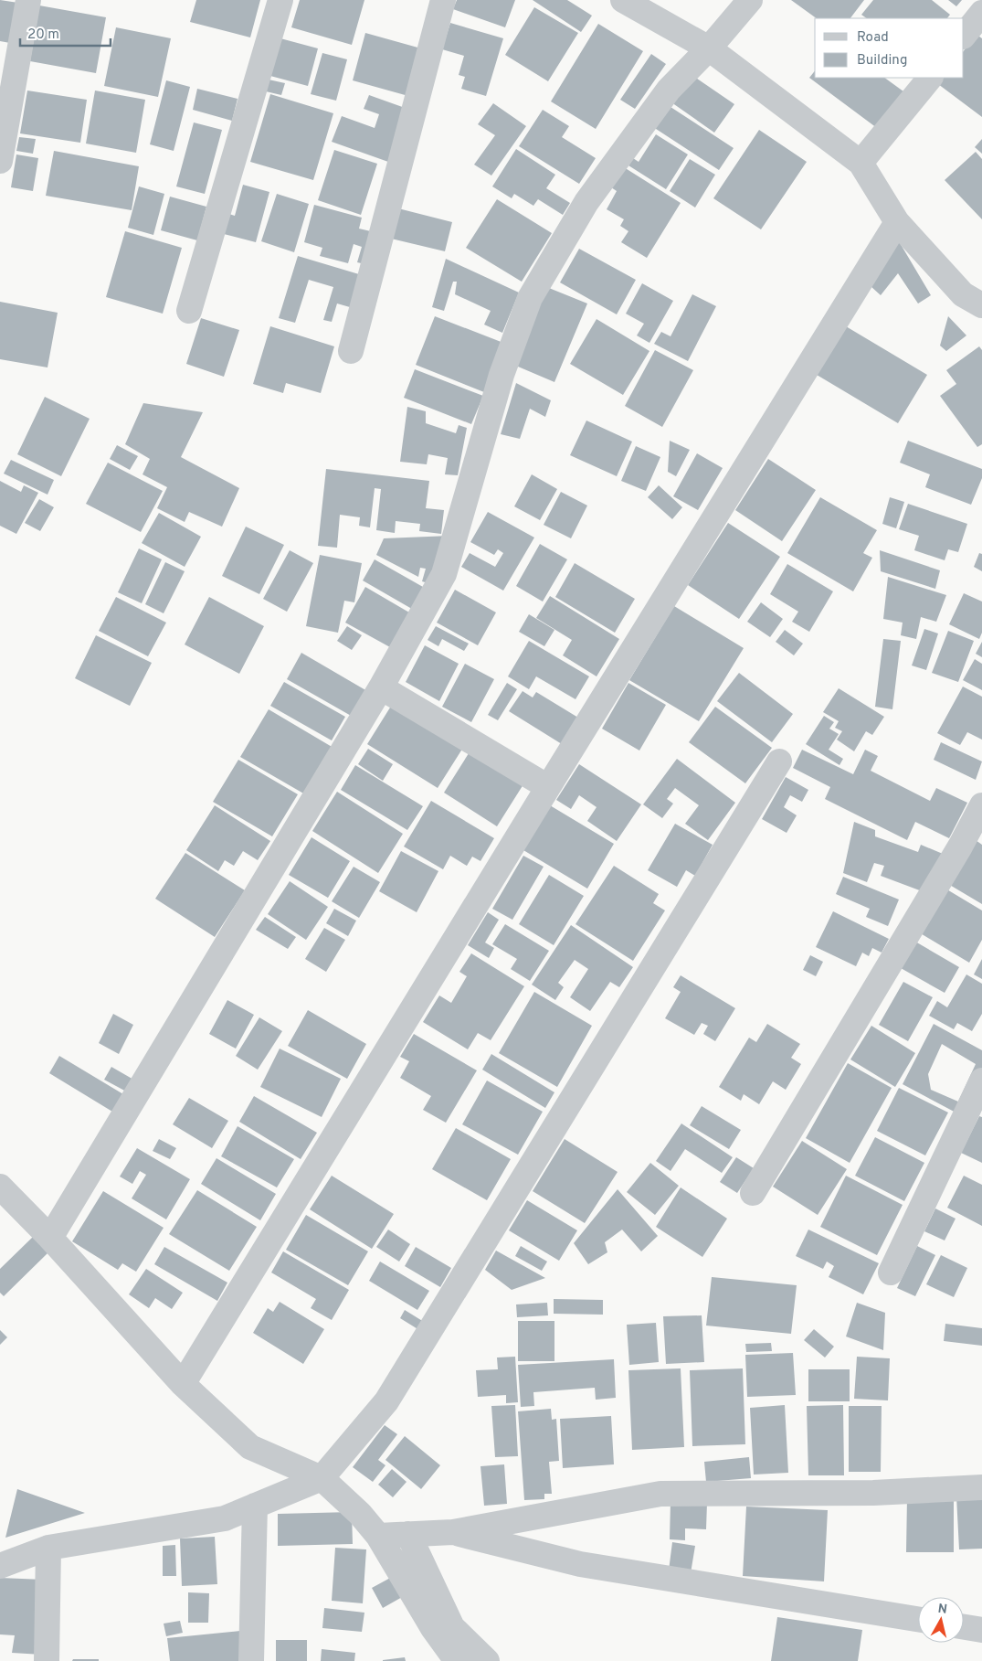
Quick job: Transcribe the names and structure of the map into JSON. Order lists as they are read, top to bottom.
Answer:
{
  "legend": ["Road", "Building"],
  "scale_bar": "20 m",
  "north": "top"
}
